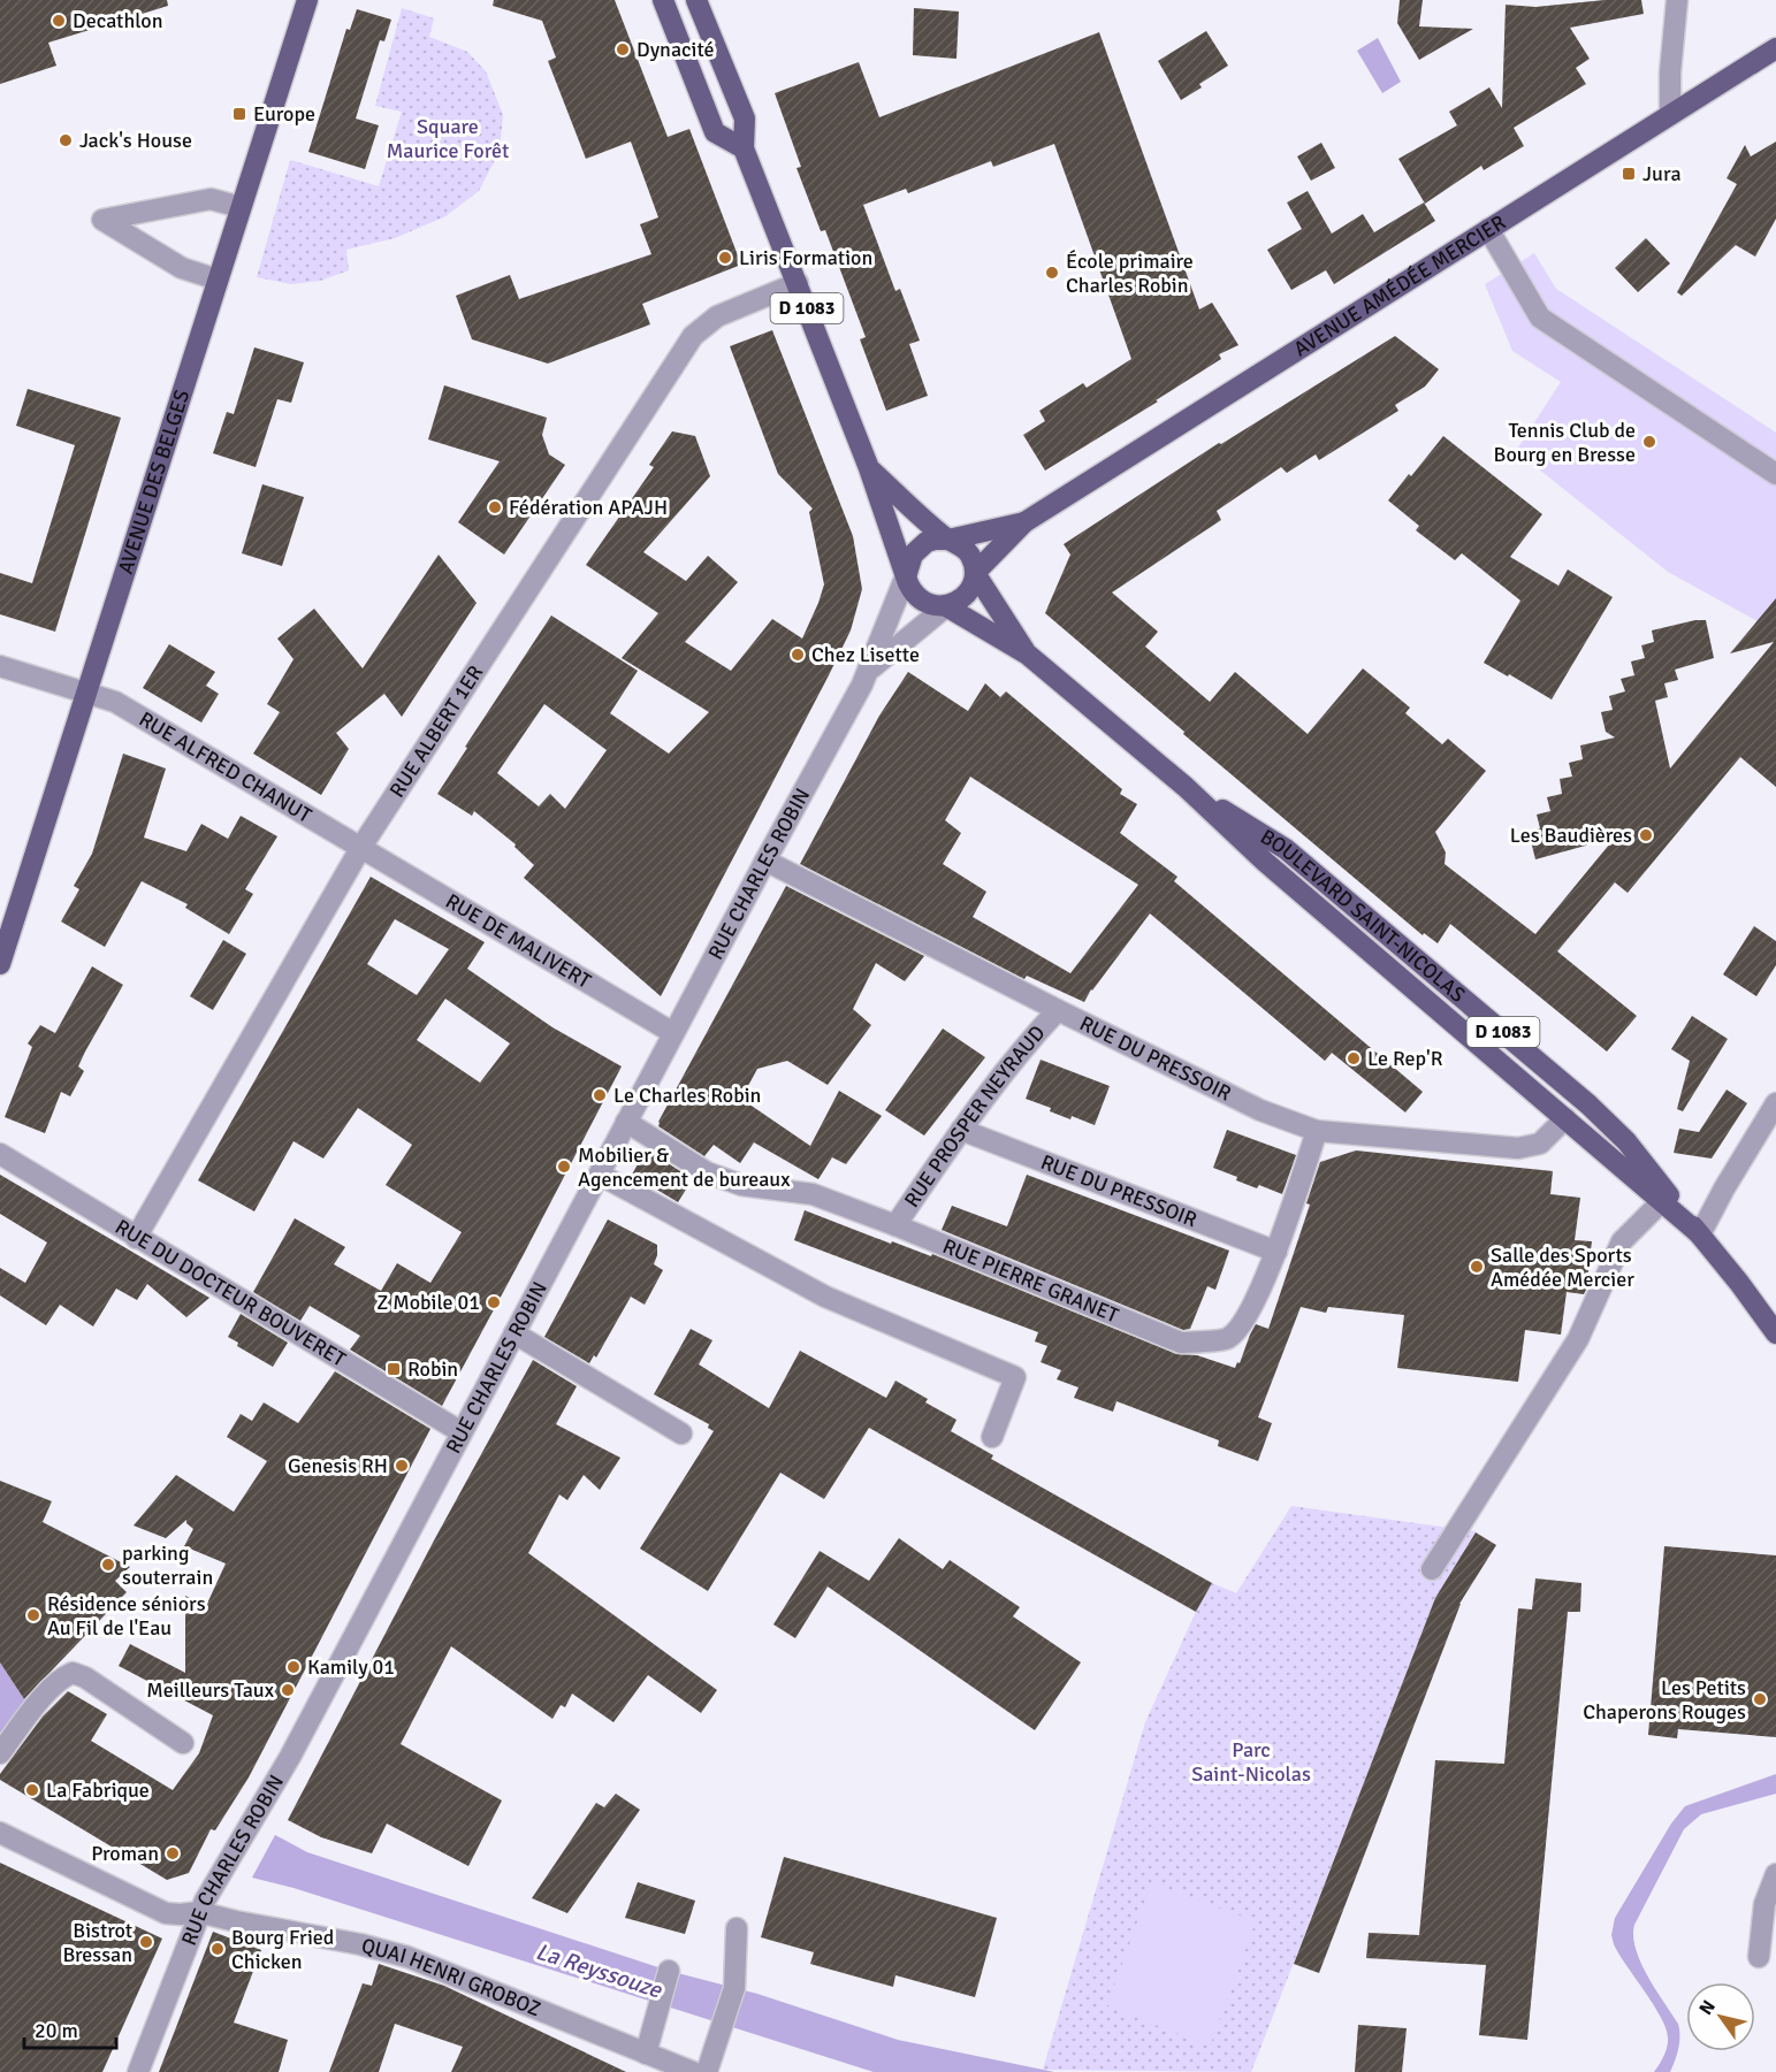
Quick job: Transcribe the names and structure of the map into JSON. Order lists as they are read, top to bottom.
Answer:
{
  "streets": {
    "main road": [
      "AVENUE AMÉDÉE MERCIER",
      "D 1083",
      "AVENUE DES BELGES",
      "BOULEVARD SAINT-NICOLAS"
    ],
    "street": [
      "RUE ALBERT 1ER",
      "RUE ALFRED CHANUT",
      "RUE CHARLES ROBIN",
      "RUE DE MALIVERT",
      "RUE DU PRESSOIR",
      "RUE PROSPER NEYRAUD",
      "RUE PIERRE GRANET",
      "RUE DU DOCTEUR BOUVERET",
      "QUAI HENRI GROBOZ"
    ]
  },
  "crossings": [
    ["D 1083", "RUE ALBERT 1ER"],
    ["D 1083", "BOULEVARD SAINT-NICOLAS"],
    ["AVENUE DES BELGES", "RUE ALFRED CHANUT"],
    ["RUE ALBERT 1ER", "RUE ALFRED CHANUT"],
    ["RUE ALBERT 1ER", "RUE DE MALIVERT"],
    ["RUE ALBERT 1ER", "RUE DU DOCTEUR BOUVERET"],
    ["RUE ALFRED CHANUT", "RUE DE MALIVERT"],
    ["RUE CHARLES ROBIN", "RUE DE MALIVERT"],
    ["RUE CHARLES ROBIN", "RUE DU PRESSOIR"],
    ["RUE CHARLES ROBIN", "RUE PIERRE GRANET"],
    ["RUE CHARLES ROBIN", "RUE DU DOCTEUR BOUVERET"],
    ["RUE CHARLES ROBIN", "QUAI HENRI GROBOZ"],
    ["BOULEVARD SAINT-NICOLAS", "RUE DU PRESSOIR"],
    ["RUE DU PRESSOIR", "RUE PROSPER NEYRAUD"],
    ["RUE DU PRESSOIR", "RUE PIERRE GRANET"],
    ["RUE PROSPER NEYRAUD", "RUE PIERRE GRANET"]
  ],
  "water": ["La Reyssouze"],
  "parks": ["Square Maurice Forêt", "Parc Saint-Nicolas"],
  "places": {
    "other": [
      "Decathlon",
      "Dynacité",
      "Jack's House",
      "Liris Formation",
      "École primaire Charles Robin",
      "Tennis Club de Bourg en Bresse",
      "Fédération APAJH",
      "Chez Lisette",
      "Les Baudières",
      "Le Rep'R",
      "Le Charles Robin",
      "Mobilier & Agencement de bureaux",
      "Salle des Sports Amédée Mercier",
      "Z Mobile 01",
      "Genesis RH",
      "parking souterrain",
      "Résidence séniors Au Fil de l'Eau",
      "Kamily 01",
      "Meilleurs Taux",
      "Les Petits Chaperons Rouges",
      "La Fabrique",
      "Proman",
      "Bistrot Bressan",
      "Bourg Fried Chicken"
    ],
    "transit": ["Europe", "Jura", "Robin"]
  },
  "scale_bar": "20 m",
  "north": "top left"
}
